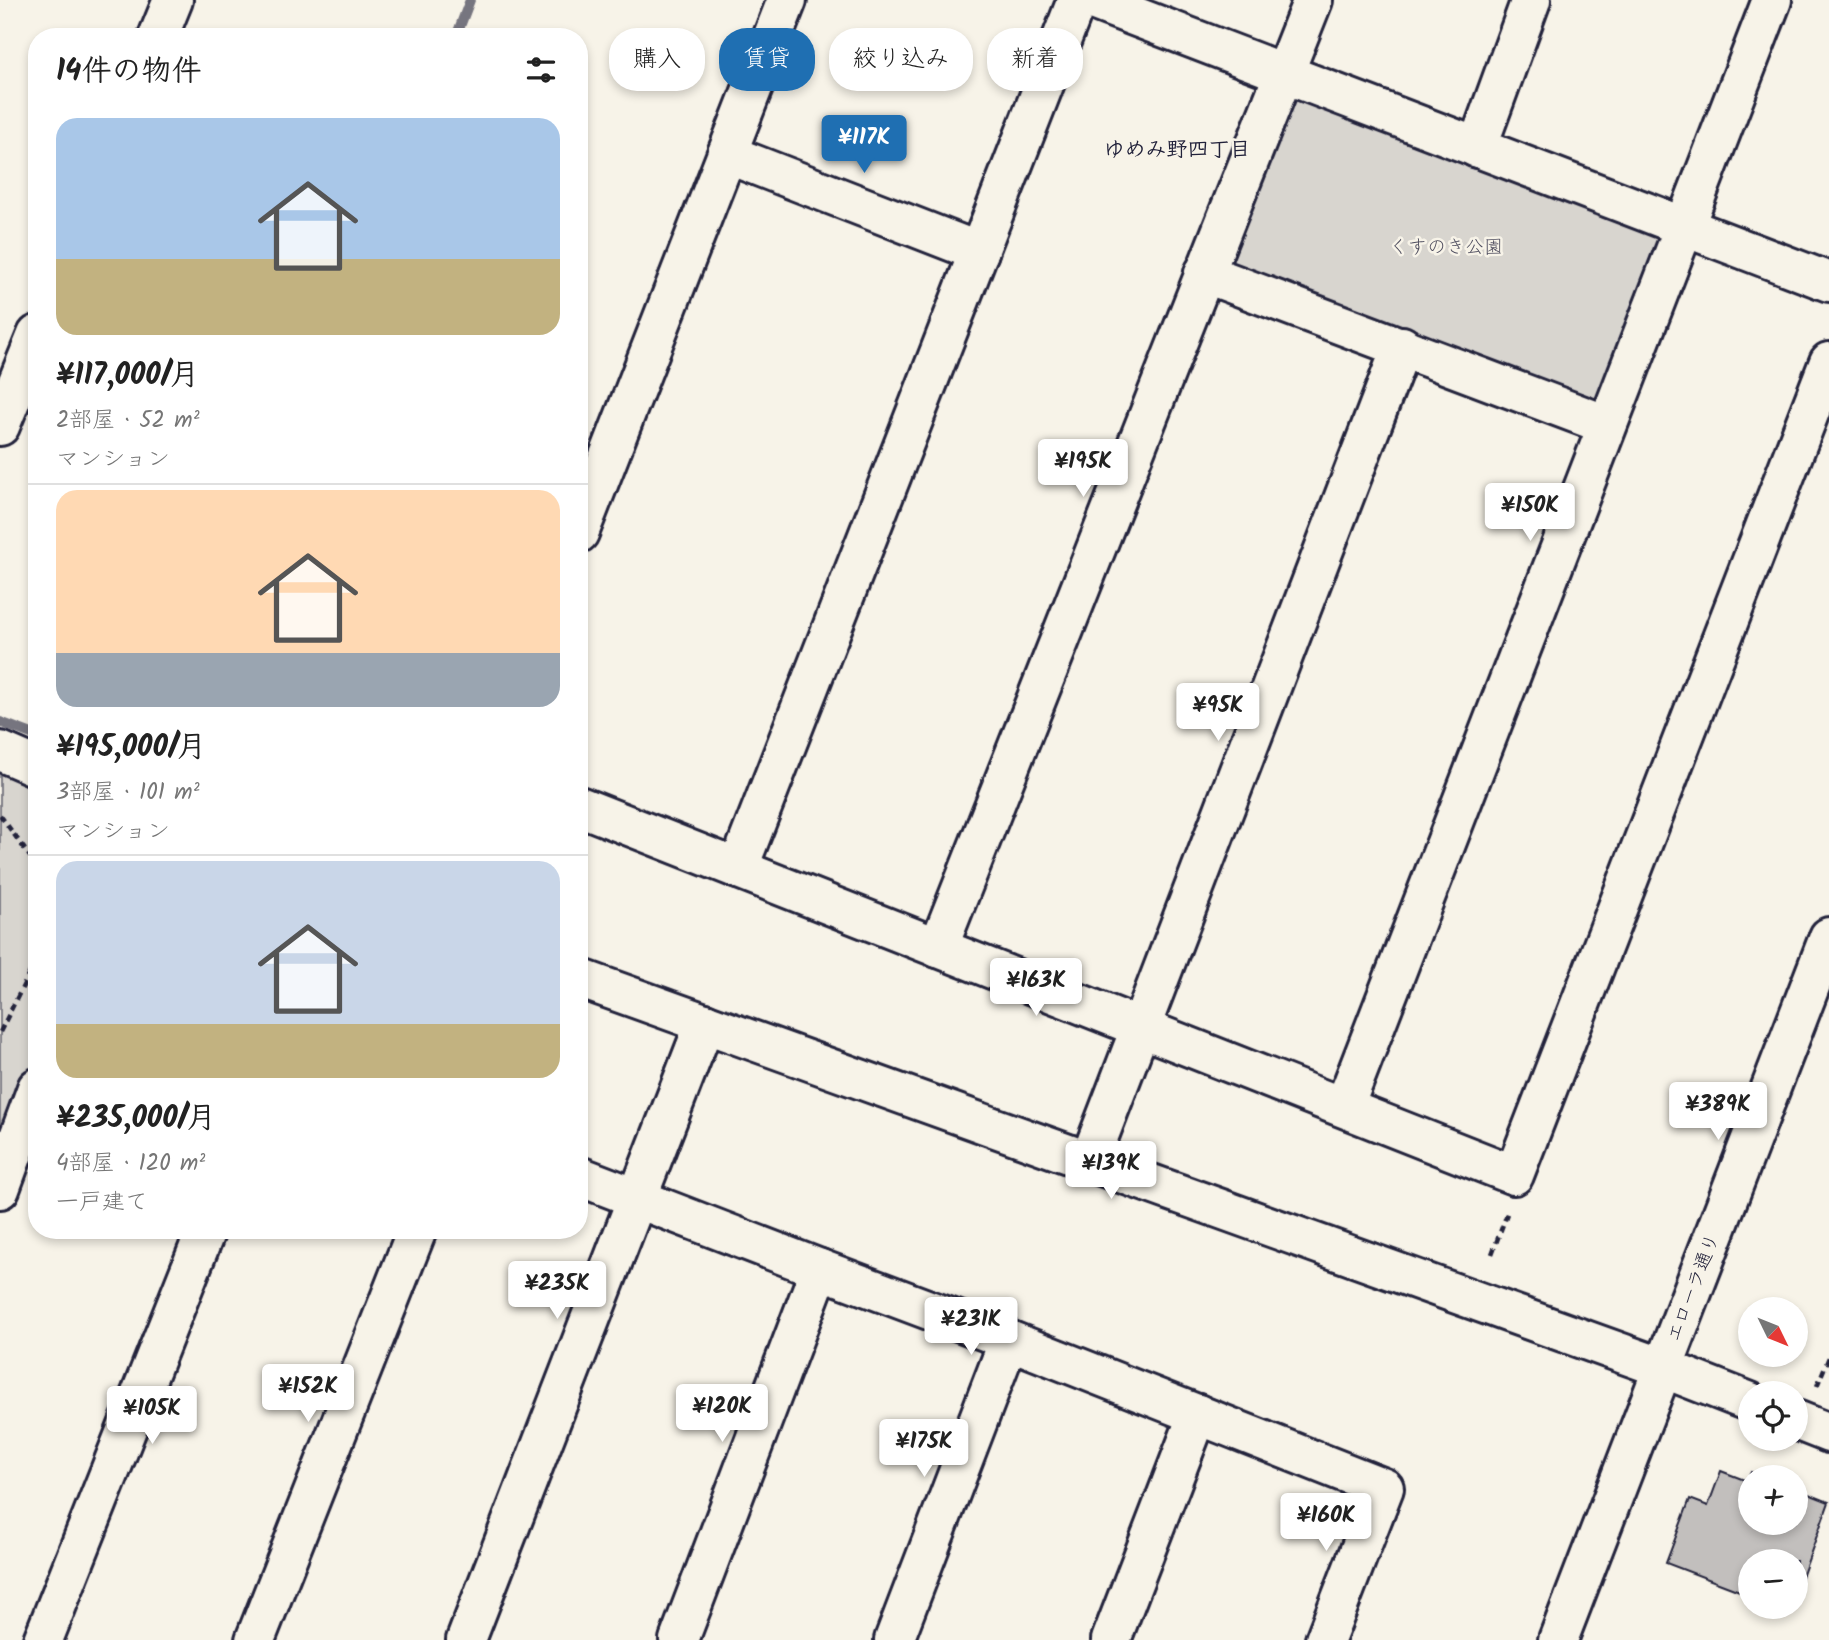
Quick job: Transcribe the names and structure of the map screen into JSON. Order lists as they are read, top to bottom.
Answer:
{
  "streets": {
    "street": ["エローラ通り"]
  },
  "districts": ["ゆめみ野四丁目"],
  "parks": ["くすのき公園"],
  "north": "bottom right",
  "page": {
    "chip": [
      "購入",
      "賃貸",
      "絞り込み",
      "新着"
    ],
    "heading": "14件の物件",
    "list": [
      {
        "name": "¥117,000/月",
        "note": "2部屋 · 52 m² · マンション"
      },
      {
        "name": "¥195,000/月",
        "note": "3部屋 · 101 m² · マンション"
      },
      {
        "name": "¥235,000/月",
        "note": "4部屋 · 120 m² · 一戸建て"
      }
    ],
    "price": [
      "¥117K",
      "¥195K",
      "¥150K",
      "¥95K",
      "¥163K",
      "¥389K",
      "¥139K",
      "¥235K",
      "¥231K",
      "¥152K",
      "¥120K",
      "¥105K",
      "¥175K",
      "¥160K"
    ],
    "map_buttons": ["+", "−"]
  }
}
